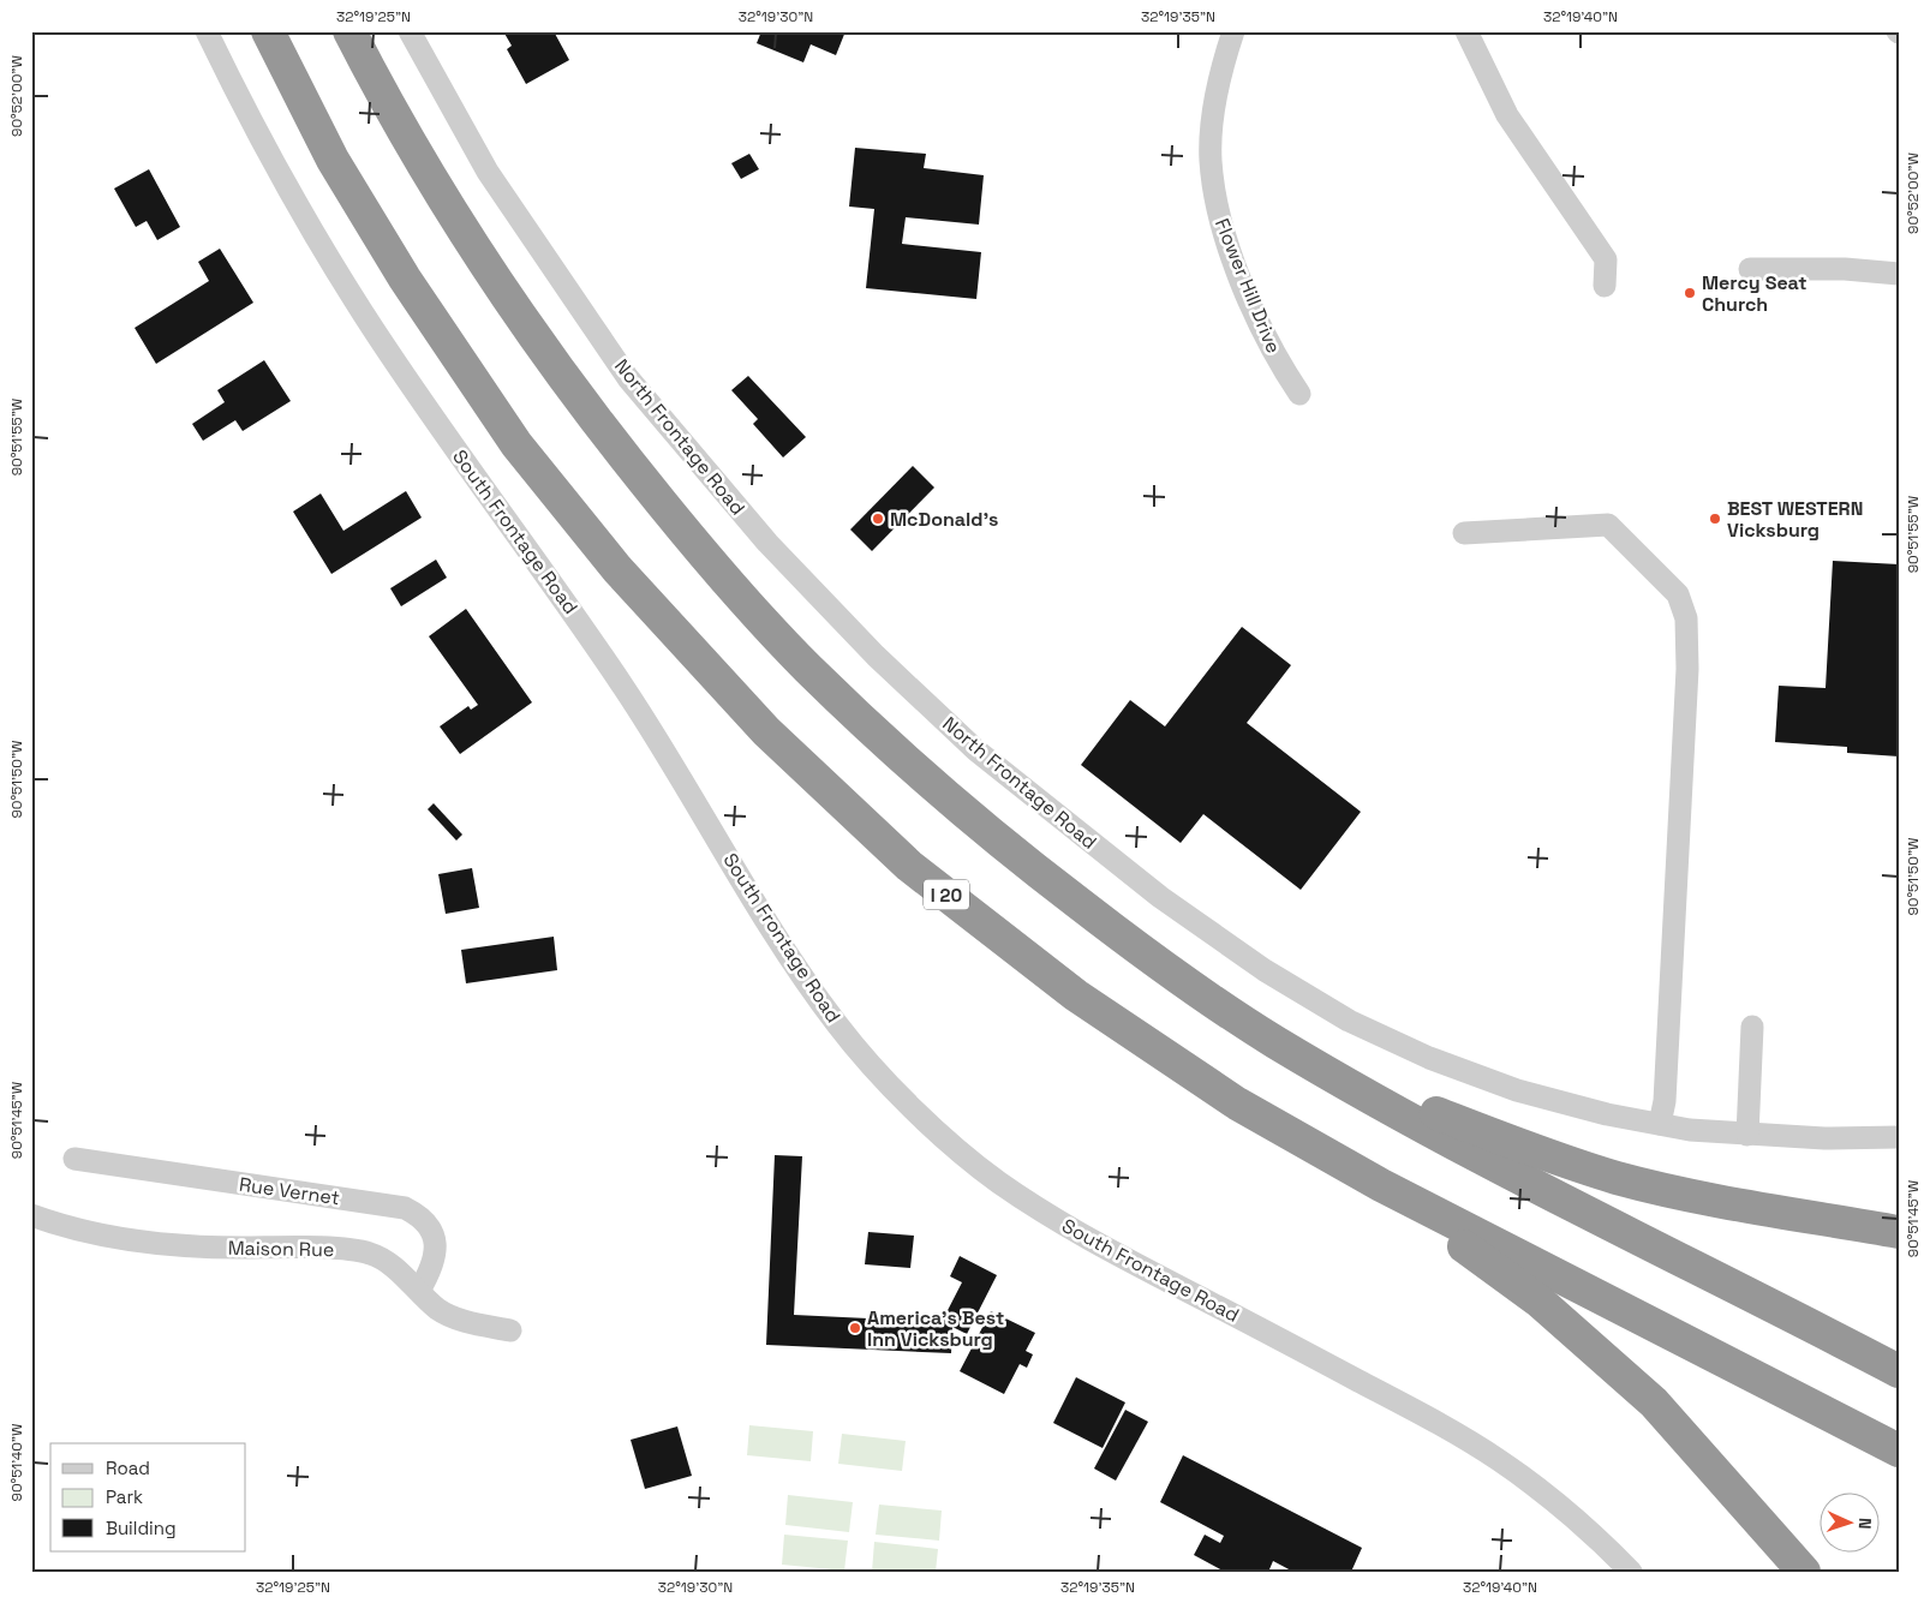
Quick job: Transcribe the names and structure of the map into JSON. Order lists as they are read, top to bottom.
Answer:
{
  "streets": {
    "highway": ["I 20"],
    "street": [
      "Flower Hill Drive",
      "North Frontage Road",
      "South Frontage Road",
      "Rue Vernet",
      "Maison Rue"
    ]
  },
  "crossings": [
    ["Rue Vernet", "Maison Rue"]
  ],
  "places": [
    "Mercy Seat Church",
    "McDonald's",
    "BEST WESTERN Vicksburg",
    "America’s Best Inn Vicksburg"
  ],
  "legend": ["Road", "Park", "Building"],
  "north": "right",
  "coordinates": [
    "32°19'25\"N",
    "32°19'30\"N",
    "32°19'35\"N",
    "32°19'40\"N",
    "90°52'00\"W",
    "90°51'55\"W",
    "90°51'50\"W",
    "90°51'45\"W",
    "90°51'40\"W"
  ]
}
